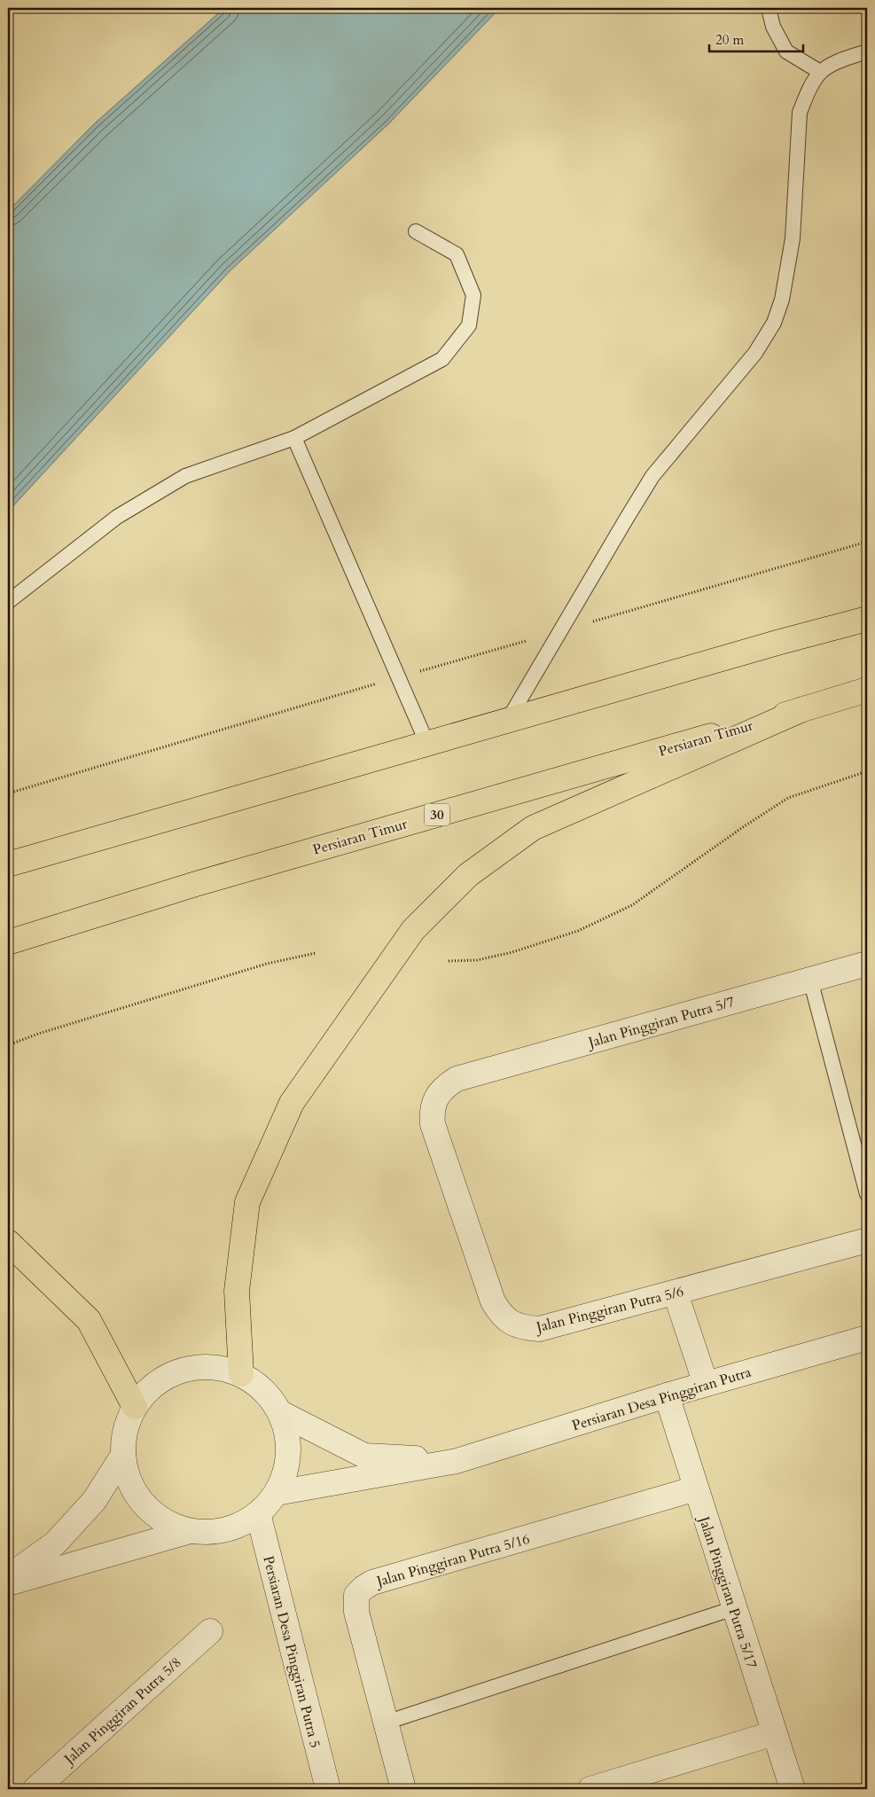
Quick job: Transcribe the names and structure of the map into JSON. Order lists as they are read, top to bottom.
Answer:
{
  "streets": {
    "main road": ["Persiaran Timur", "30"],
    "street": [
      "Jalan Pinggiran Putra 5/7",
      "Jalan Pinggiran Putra 5/6",
      "Persiaran Desa Pinggiran Putra",
      "Jalan Pinggiran Putra 5/16",
      "Jalan Pinggiran Putra 5/17",
      "Persiaran Desa Pinggiran Putra 5",
      "Jalan Pinggiran Putra 5/8"
    ]
  },
  "crossings": [
    ["Jalan Pinggiran Putra 5/7", "Jalan Pinggiran Putra 5/6"],
    ["Persiaran Desa Pinggiran Putra", "Jalan Pinggiran Putra 5/17"],
    ["Jalan Pinggiran Putra 5/16", "Jalan Pinggiran Putra 5/17"]
  ],
  "scale_bar": "20 m"
}
